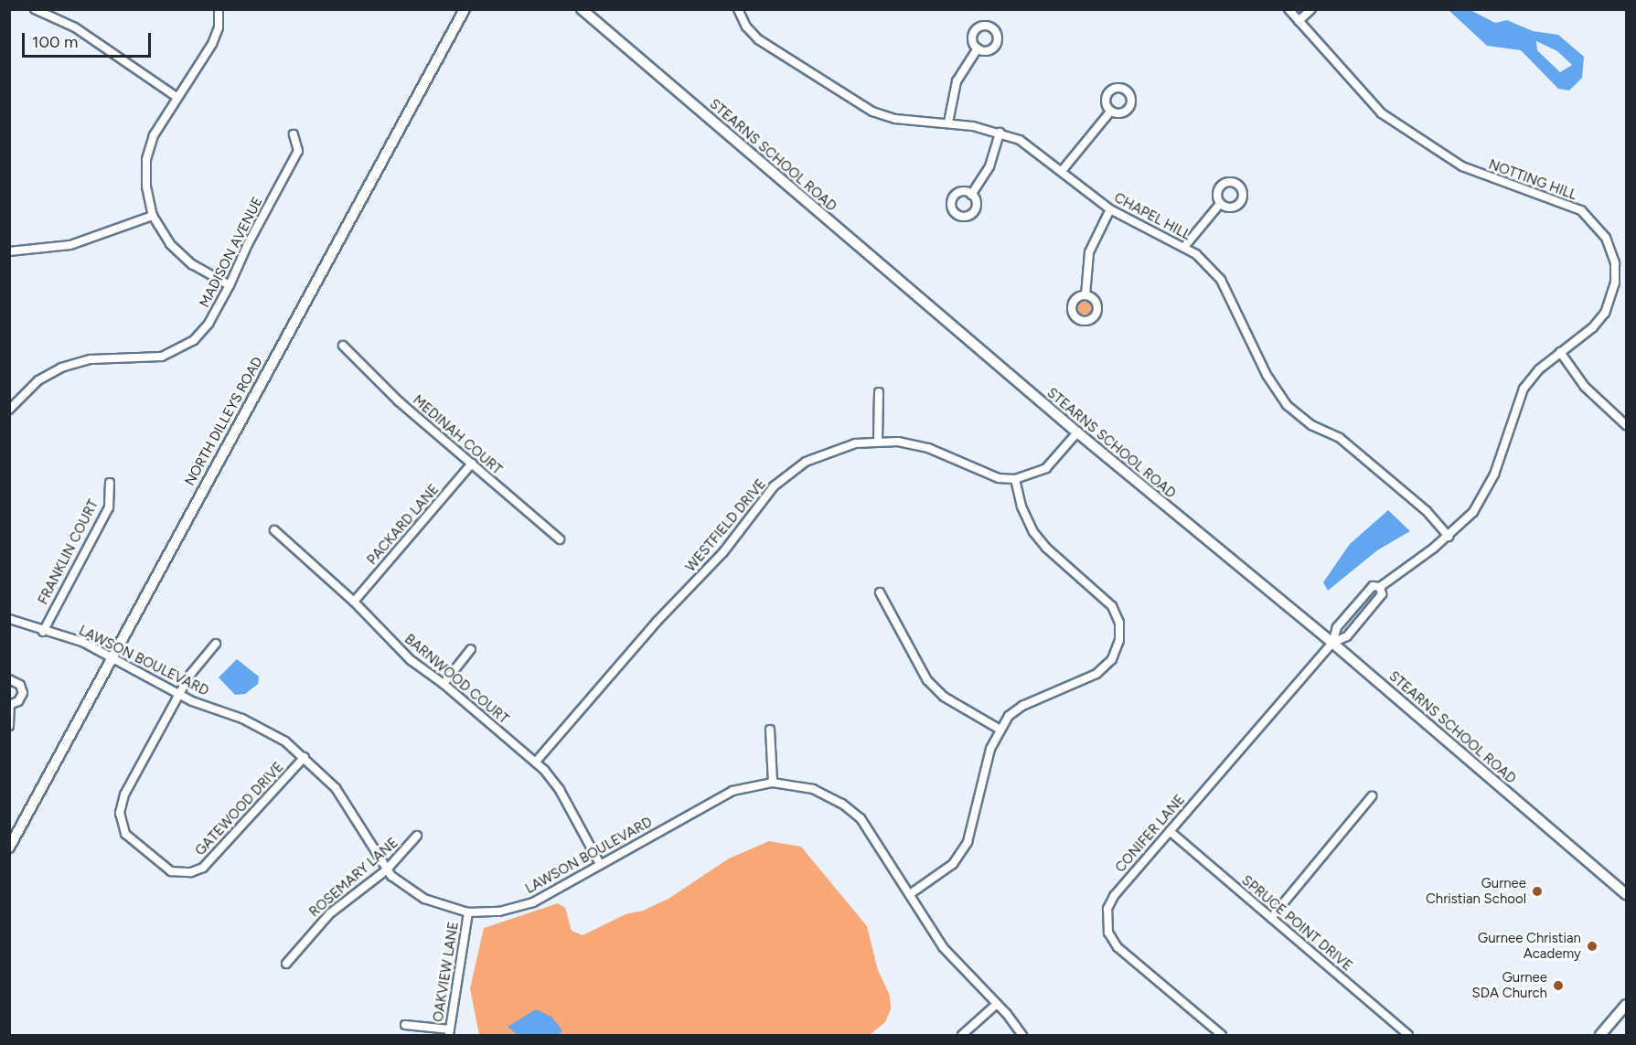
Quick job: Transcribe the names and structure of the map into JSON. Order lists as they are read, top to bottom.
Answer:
{
  "streets": {
    "main road": ["STEARNS SCHOOL ROAD", "NORTH DILLEYS ROAD"],
    "street": [
      "NOTTING HILL",
      "CHAPEL HILL",
      "MADISON AVENUE",
      "MEDINAH COURT",
      "PACKARD LANE",
      "WESTFIELD DRIVE",
      "FRANKLIN COURT",
      "LAWSON BOULEVARD",
      "BARNWOOD COURT",
      "GATEWOOD DRIVE",
      "CONIFER LANE",
      "ROSEMARY LANE",
      "SPRUCE POINT DRIVE",
      "OAKVIEW LANE"
    ]
  },
  "crossings": [
    ["STEARNS SCHOOL ROAD", "NOTTING HILL"],
    ["STEARNS SCHOOL ROAD", "CONIFER LANE"],
    ["NOTTING HILL", "CHAPEL HILL"],
    ["NOTTING HILL", "CONIFER LANE"],
    ["NORTH DILLEYS ROAD", "LAWSON BOULEVARD"],
    ["MEDINAH COURT", "PACKARD LANE"],
    ["PACKARD LANE", "BARNWOOD COURT"],
    ["WESTFIELD DRIVE", "BARNWOOD COURT"],
    ["FRANKLIN COURT", "LAWSON BOULEVARD"],
    ["LAWSON BOULEVARD", "BARNWOOD COURT"],
    ["LAWSON BOULEVARD", "GATEWOOD DRIVE"],
    ["LAWSON BOULEVARD", "ROSEMARY LANE"],
    ["LAWSON BOULEVARD", "OAKVIEW LANE"],
    ["CONIFER LANE", "SPRUCE POINT DRIVE"]
  ],
  "places": ["Gurnee Christian School", "Gurnee Christian Academy", "Gurnee SDA Church"],
  "scale_bar": "100 m"
}
